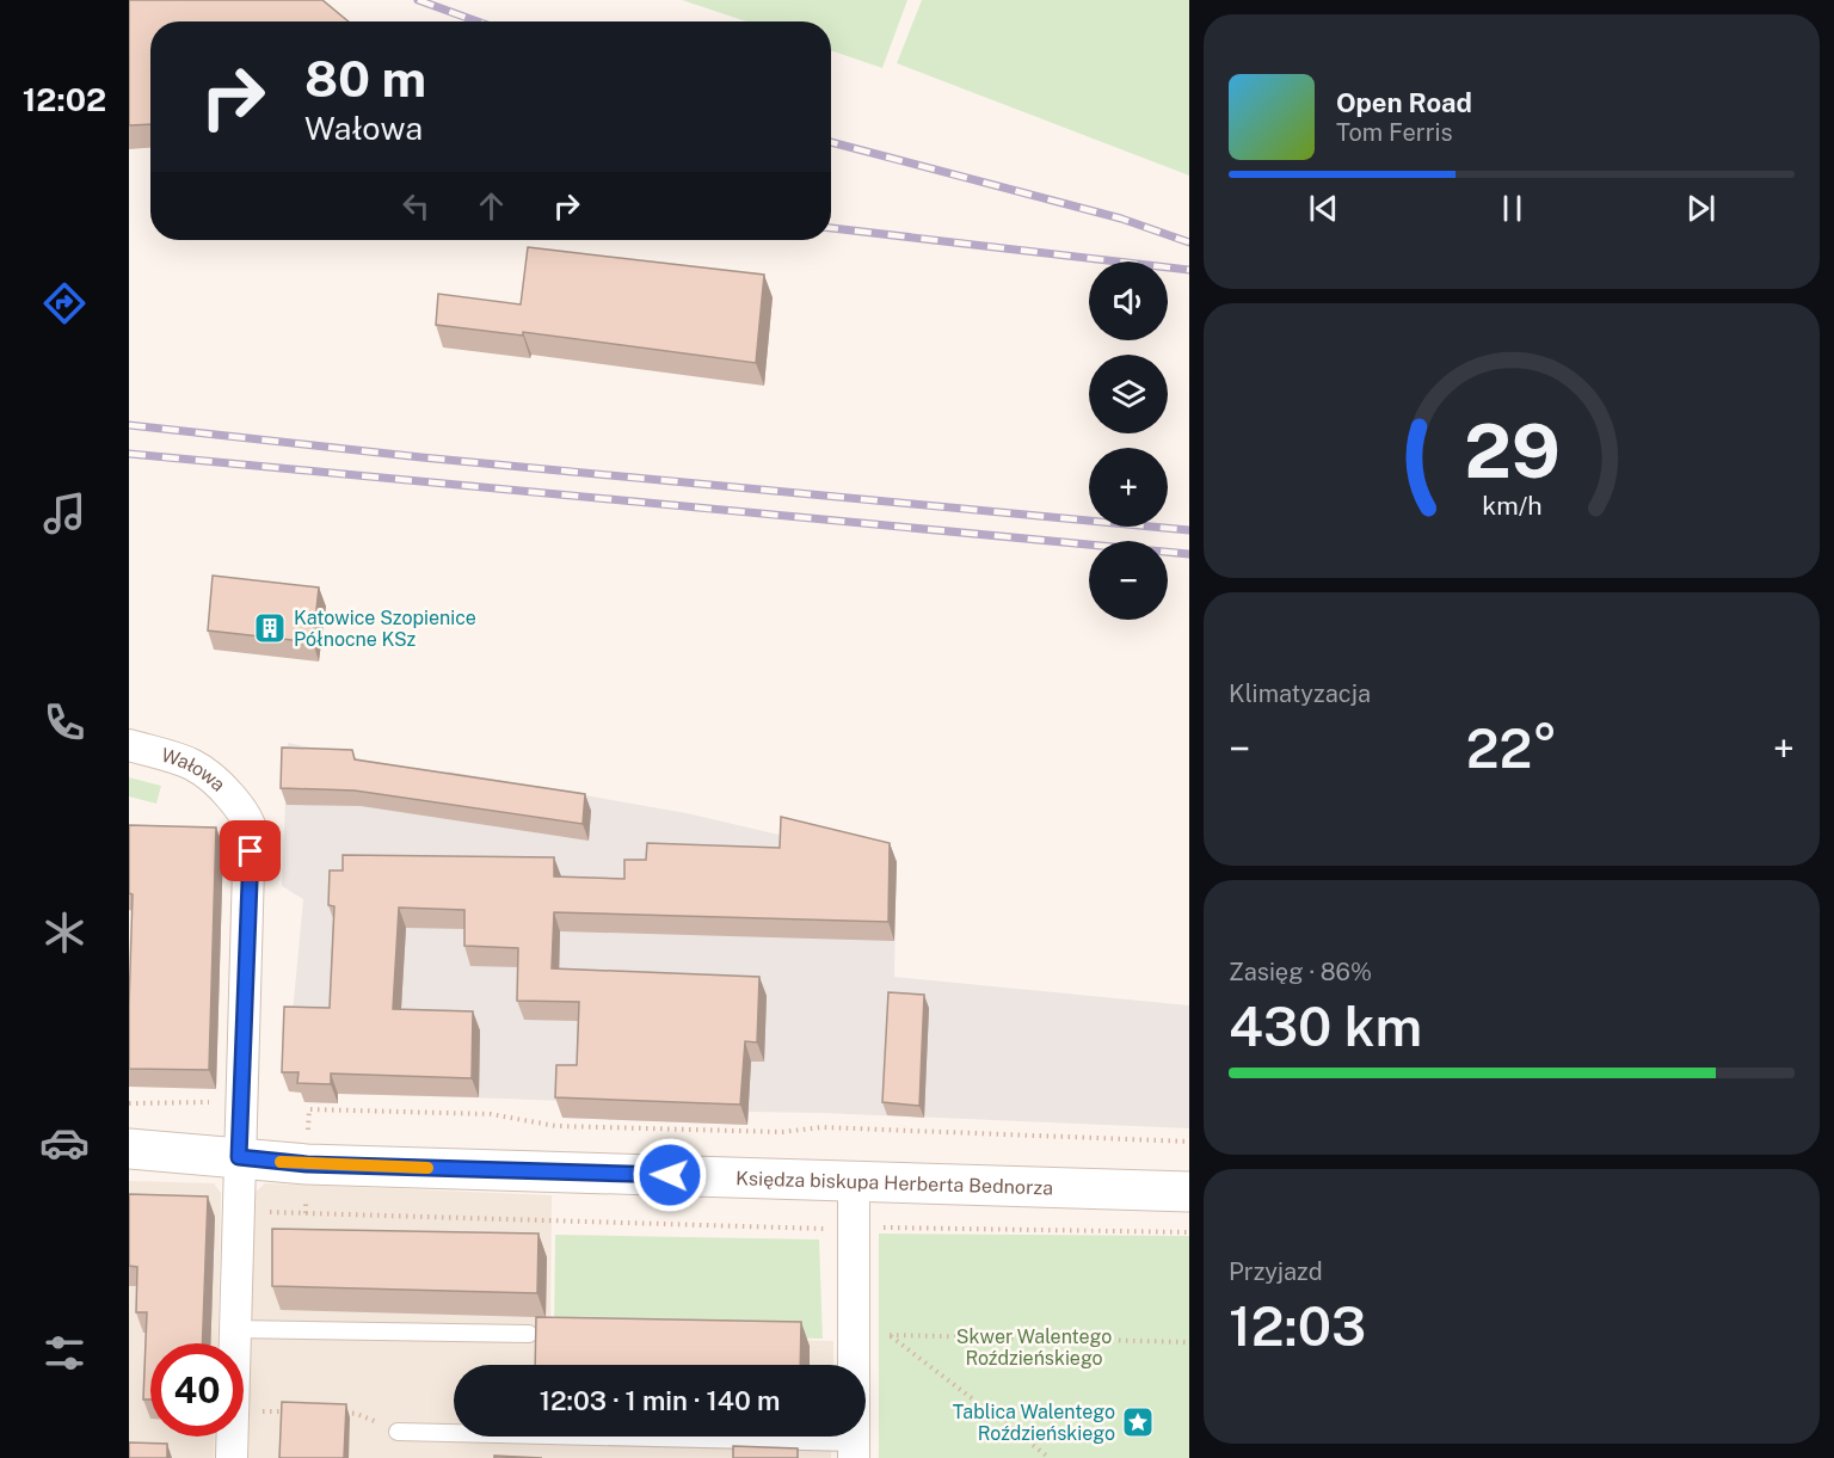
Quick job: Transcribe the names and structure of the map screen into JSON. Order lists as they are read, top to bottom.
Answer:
{
  "streets": {
    "street": ["Wałowa", "Księdza biskupa Herberta Bednorza"]
  },
  "crossings": [
    ["Wałowa", "Księdza biskupa Herberta Bednorza"]
  ],
  "parks": ["Skwer Walentego Roździeńskiego"],
  "places": {
    "building": ["Katowice Szopienice Północne KSz"],
    "place": ["Tablica Walentego Roździeńskiego"]
  },
  "page": {
    "tabs": "12:02",
    "turn": ["80 m", "Wałowa"],
    "song": ["Open Road", "Tom Ferris"],
    "map_buttons": ["+", "−"],
    "tile": [
      "Klimatyzacja",
      ["Zasięg · 86%", "430 km"],
      ["Przyjazd", "12:03"]
    ],
    "heat": ["−", "22°", "+"],
    "limit": "40",
    "trip": "12:03 · 1 min · 140 m",
    "gauge": ["29", "km/h"]
  }
}
